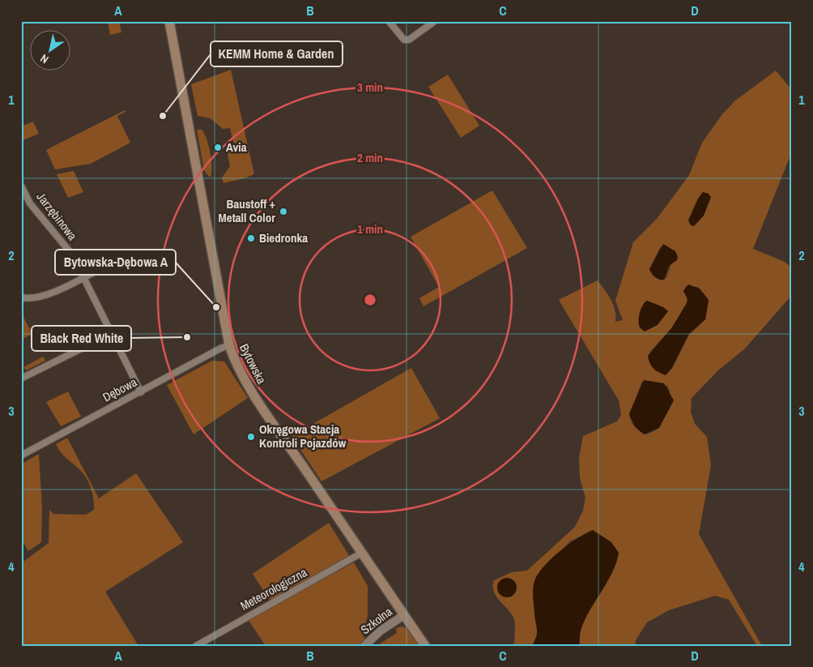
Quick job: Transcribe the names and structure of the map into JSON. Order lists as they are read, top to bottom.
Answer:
{
  "streets": {
    "main road": ["Bytowska"],
    "street": [
      "Jarzębinowa",
      "Dębowa",
      "Meteorologiczna",
      "Szkolna"
    ]
  },
  "crossings": [
    ["Jarzębinowa", "Dębowa"],
    ["Bytowska", "Dębowa"],
    ["Bytowska", "Meteorologiczna"],
    ["Bytowska", "Szkolna"]
  ],
  "places": [
    "KEMM Home & Garden",
    "Avia",
    "Baustoff + Metall Color",
    "Biedronka",
    "Bytowska-Dębowa A",
    "Black Red White",
    "Okręgowa Stacja Kontroli Pojazdów"
  ],
  "north": "bottom left",
  "grid": {
    "columns": [
      "A",
      "B",
      "C",
      "D"
    ],
    "rows": [
      "1",
      "2",
      "3",
      "4"
    ]
  },
  "rings": ["3 min", "2 min", "1 min"]
}
